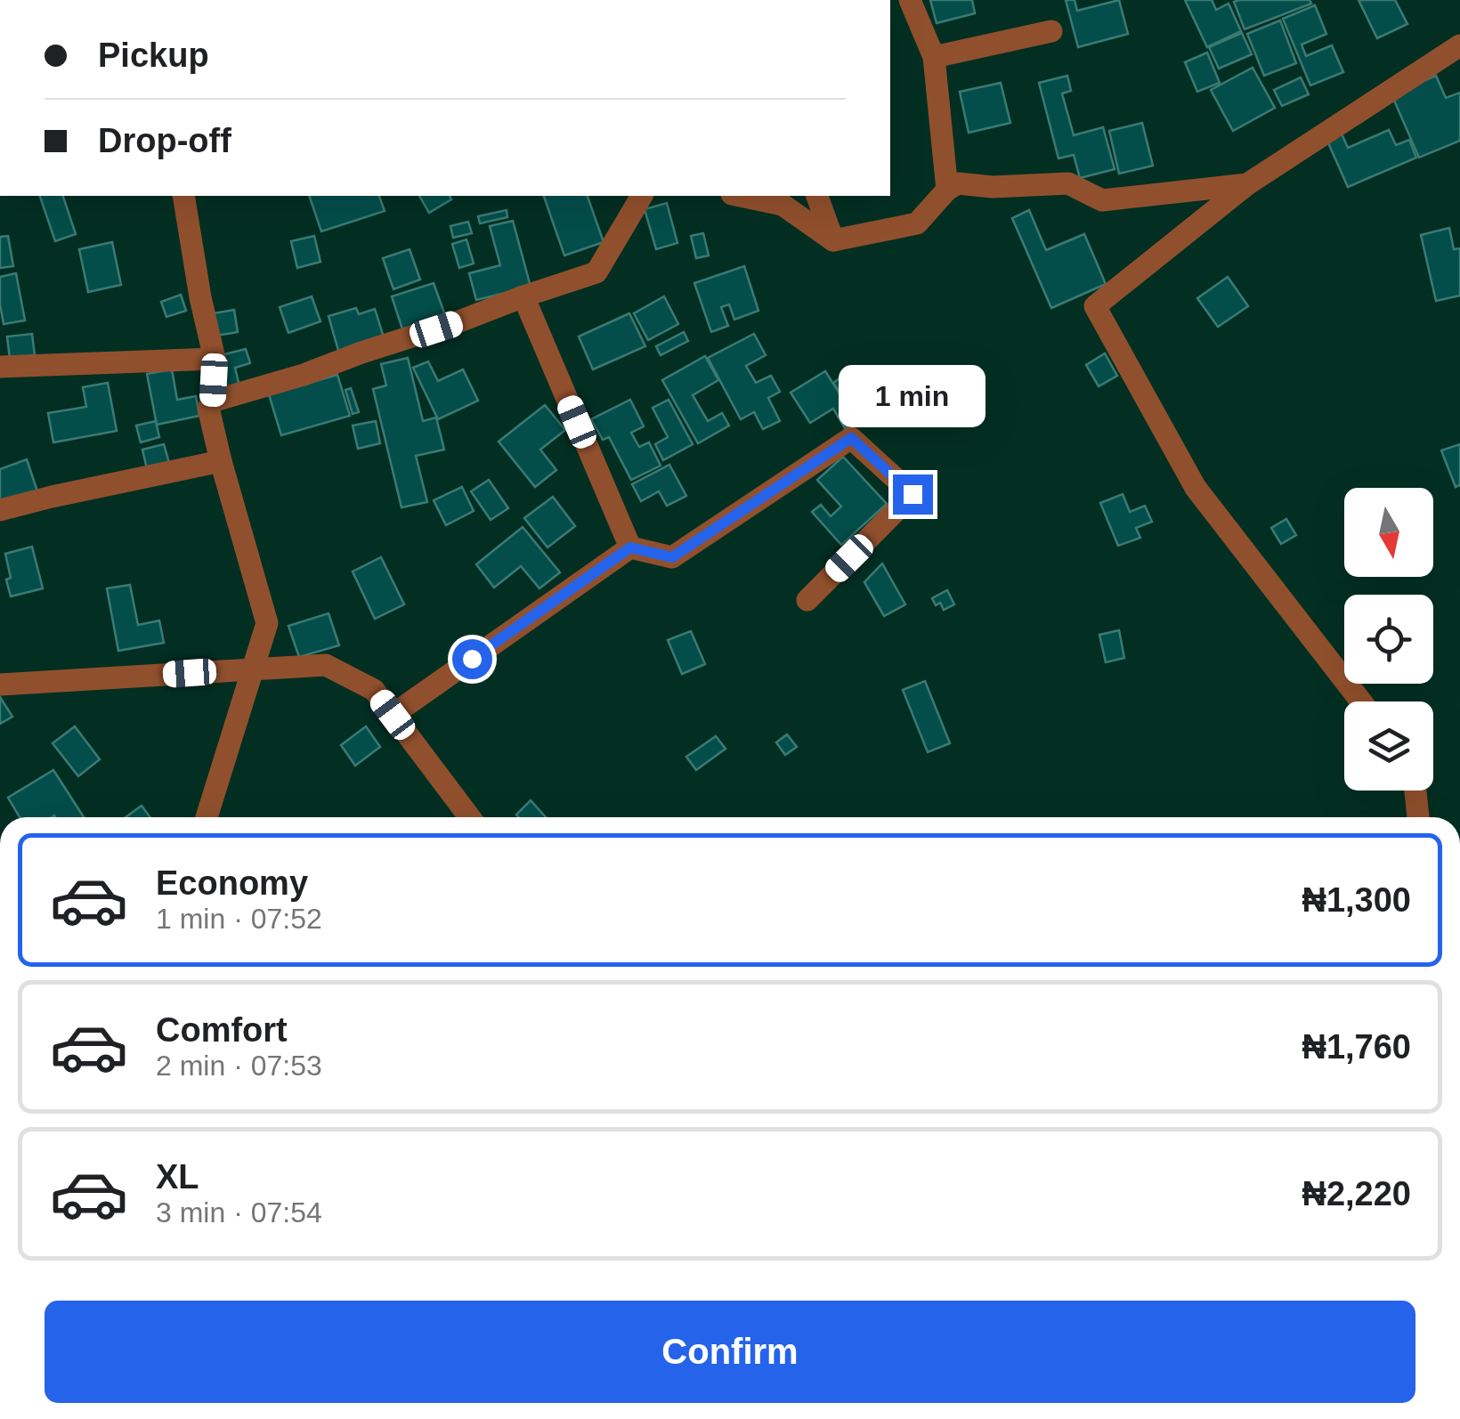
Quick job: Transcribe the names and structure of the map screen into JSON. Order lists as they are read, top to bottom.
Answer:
{
  "north": "bottom",
  "page": {
    "banner": ["Pickup", "Drop-off"],
    "bubble": "1 min",
    "list": [
      {
        "name": "Economy",
        "note": "1 min · 07:52",
        "value": "₦1,300"
      },
      {
        "name": "Comfort",
        "note": "2 min · 07:53",
        "value": "₦1,760"
      },
      {
        "name": "XL",
        "note": "3 min · 07:54",
        "value": "₦2,220"
      }
    ],
    "buttons": "Confirm"
  }
}
